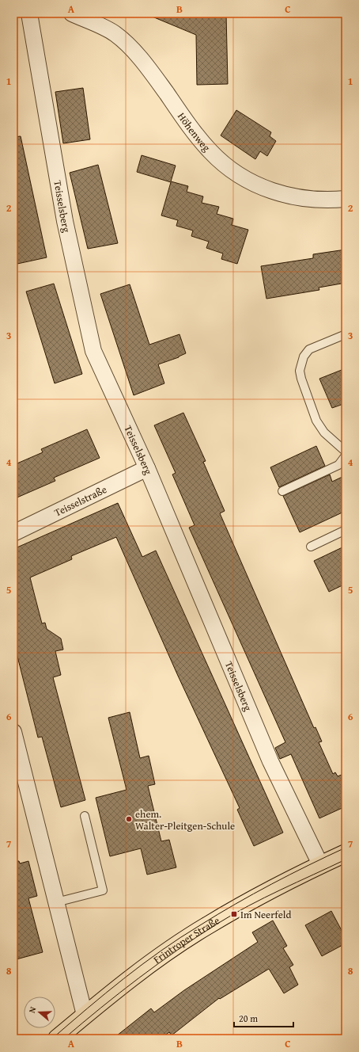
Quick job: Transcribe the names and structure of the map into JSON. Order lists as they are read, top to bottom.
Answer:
{
  "streets": {
    "main road": ["Frintroper Straße"],
    "street": ["Höhenweg", "Teisselsberg", "Teisselstraße"]
  },
  "crossings": [
    ["Teisselsberg", "Teisselstraße"],
    ["Teisselsberg", "Frintroper Straße"]
  ],
  "places": {
    "other": ["ehem. Walter-Pleitgen-Schule"],
    "transit": ["Im Neerfeld"]
  },
  "scale_bar": "20 m",
  "north": "left",
  "grid": {
    "columns": ["A", "B", "C"],
    "rows": [
      "1",
      "2",
      "3",
      "4",
      "5",
      "6",
      "7",
      "8"
    ]
  }
}
